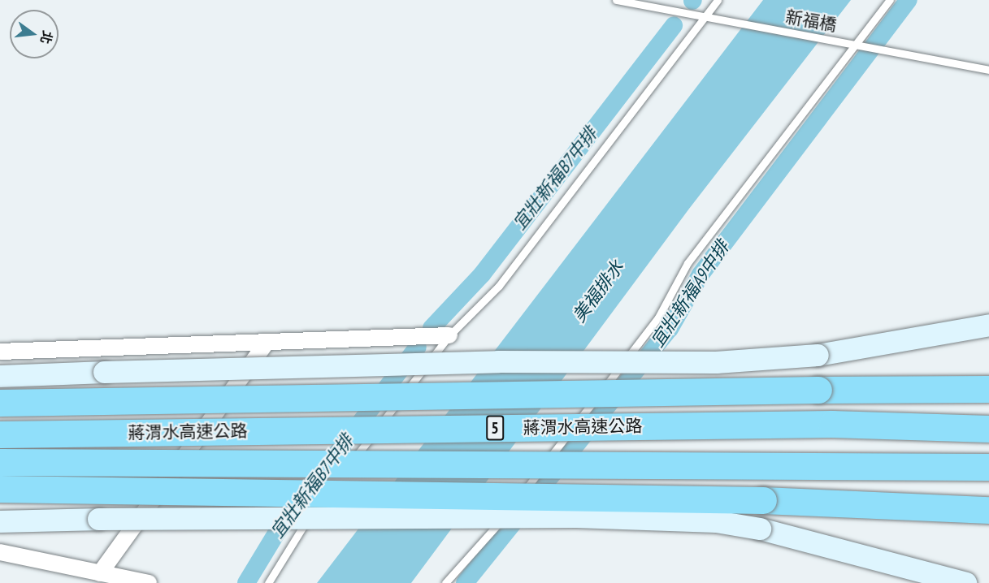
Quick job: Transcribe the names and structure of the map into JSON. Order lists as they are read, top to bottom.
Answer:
{
  "streets": {
    "highway": ["蔣渭水高速公路", "5"],
    "lane": ["新福橋"]
  },
  "water": ["宜壯新福B7中排", "美福排水", "宜壯新福A9中排"],
  "north": "right"
}
